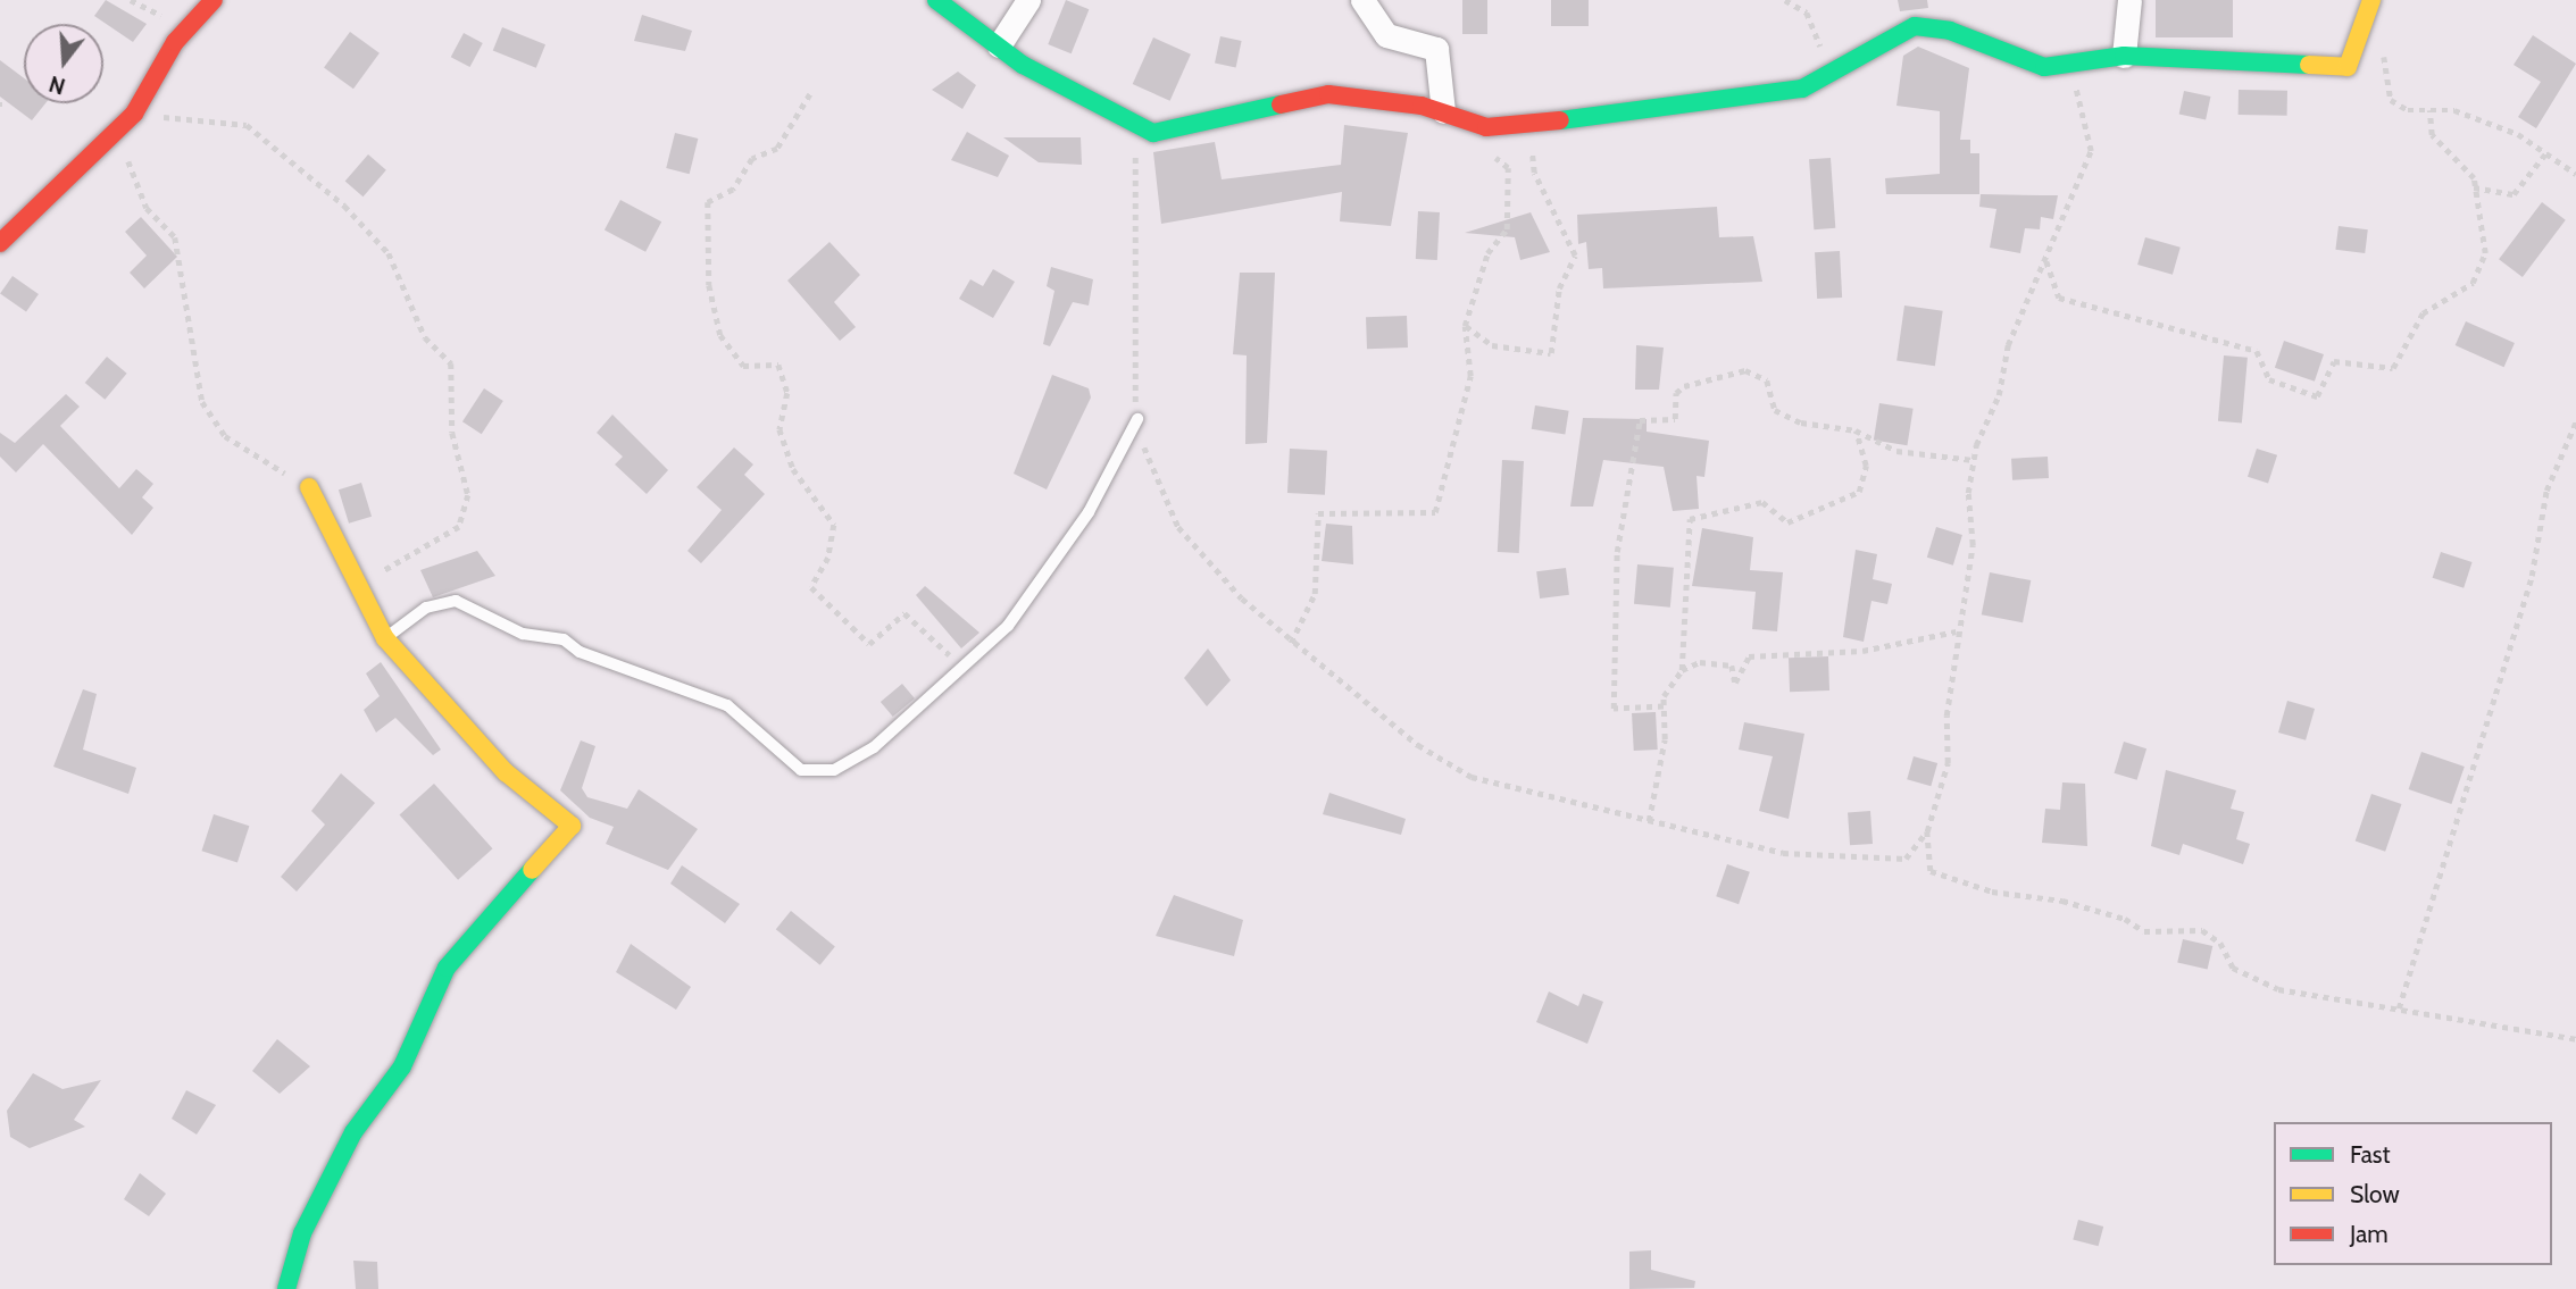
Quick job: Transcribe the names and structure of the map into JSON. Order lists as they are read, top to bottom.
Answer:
{
  "legend": ["Fast", "Slow", "Jam"],
  "north": "bottom"
}
